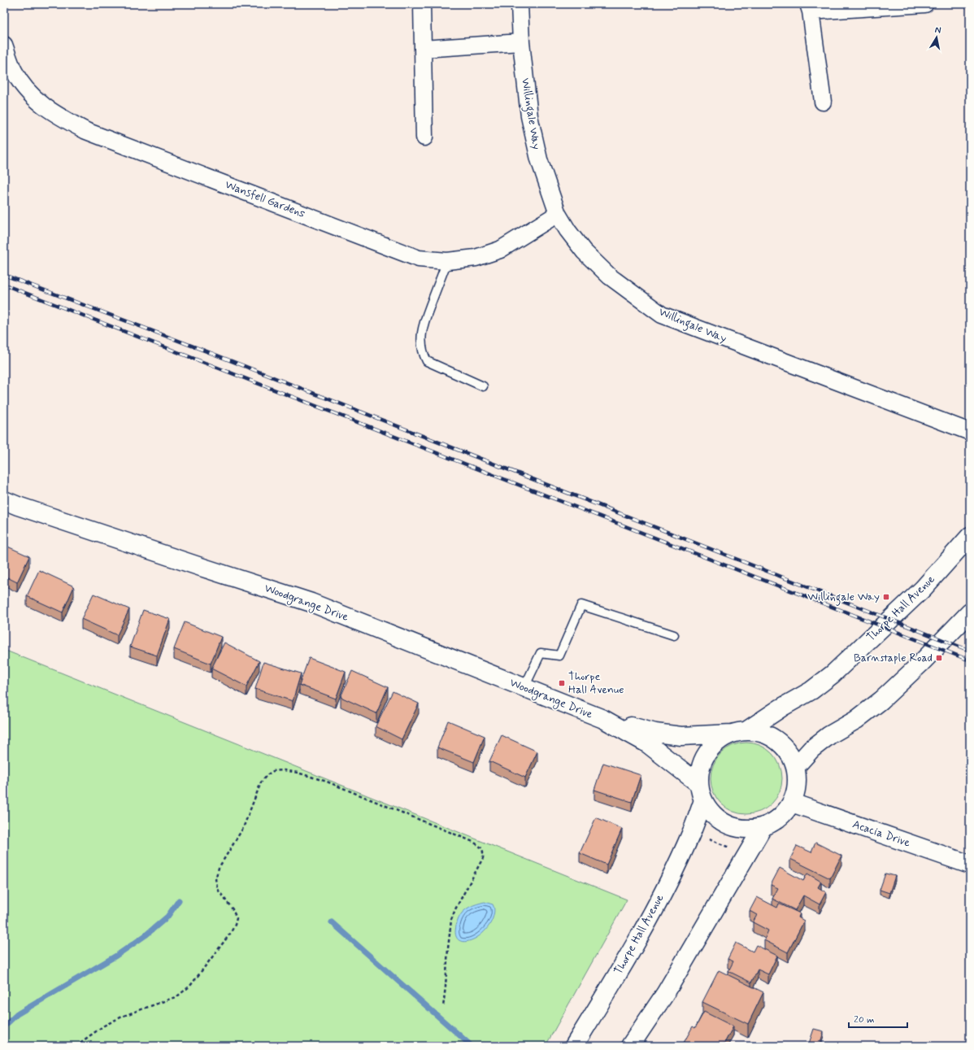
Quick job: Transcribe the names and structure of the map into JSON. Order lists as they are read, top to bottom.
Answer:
{
  "streets": {
    "street": [
      "Willingale Way",
      "Wansfell Gardens",
      "Woodgrange Drive",
      "Thorpe Hall Avenue",
      "Acacia Drive"
    ]
  },
  "crossings": [
    ["Willingale Way", "Wansfell Gardens"],
    ["Woodgrange Drive", "Thorpe Hall Avenue"],
    ["Woodgrange Drive", "Acacia Drive"],
    ["Thorpe Hall Avenue", "Acacia Drive"]
  ],
  "places": {
    "transit": ["Willingale Way", "Barnstaple Road", "Thorpe Hall Avenue"]
  },
  "scale_bar": "20 m",
  "north": "top"
}
